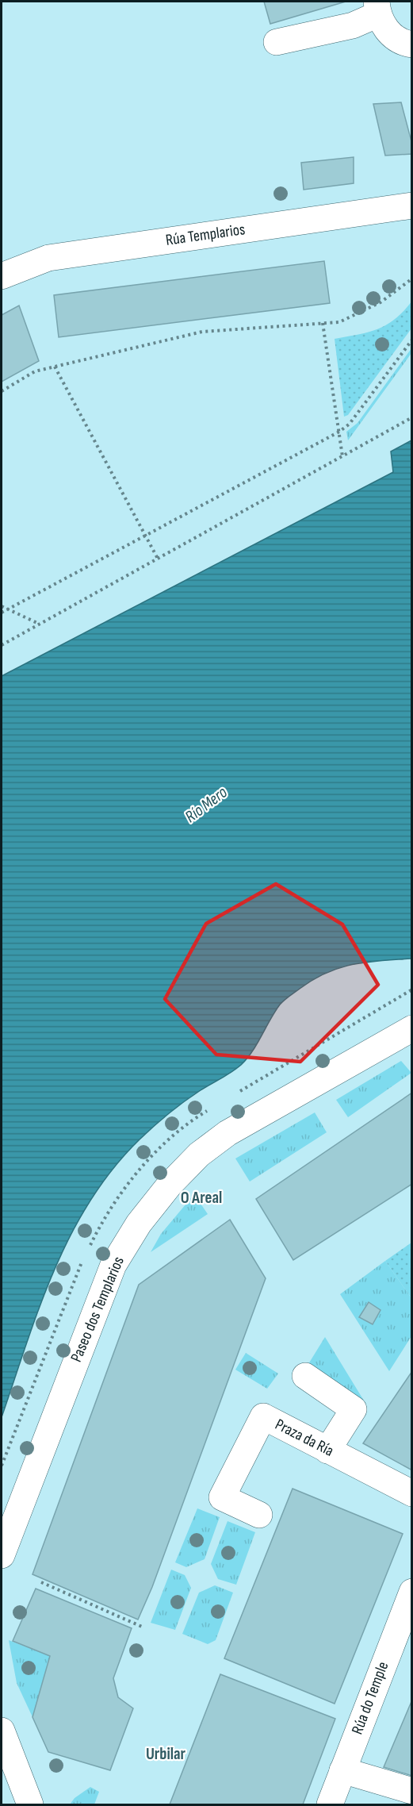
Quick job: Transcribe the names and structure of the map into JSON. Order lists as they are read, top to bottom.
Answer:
{
  "streets": {
    "street": [
      "Rúa Templarios",
      "Paseo dos Templarios",
      "Praza da Ría",
      "Rúa do Temple"
    ]
  },
  "districts": ["O Areal", "Urbilar"],
  "water": ["Río Mero"]
}
